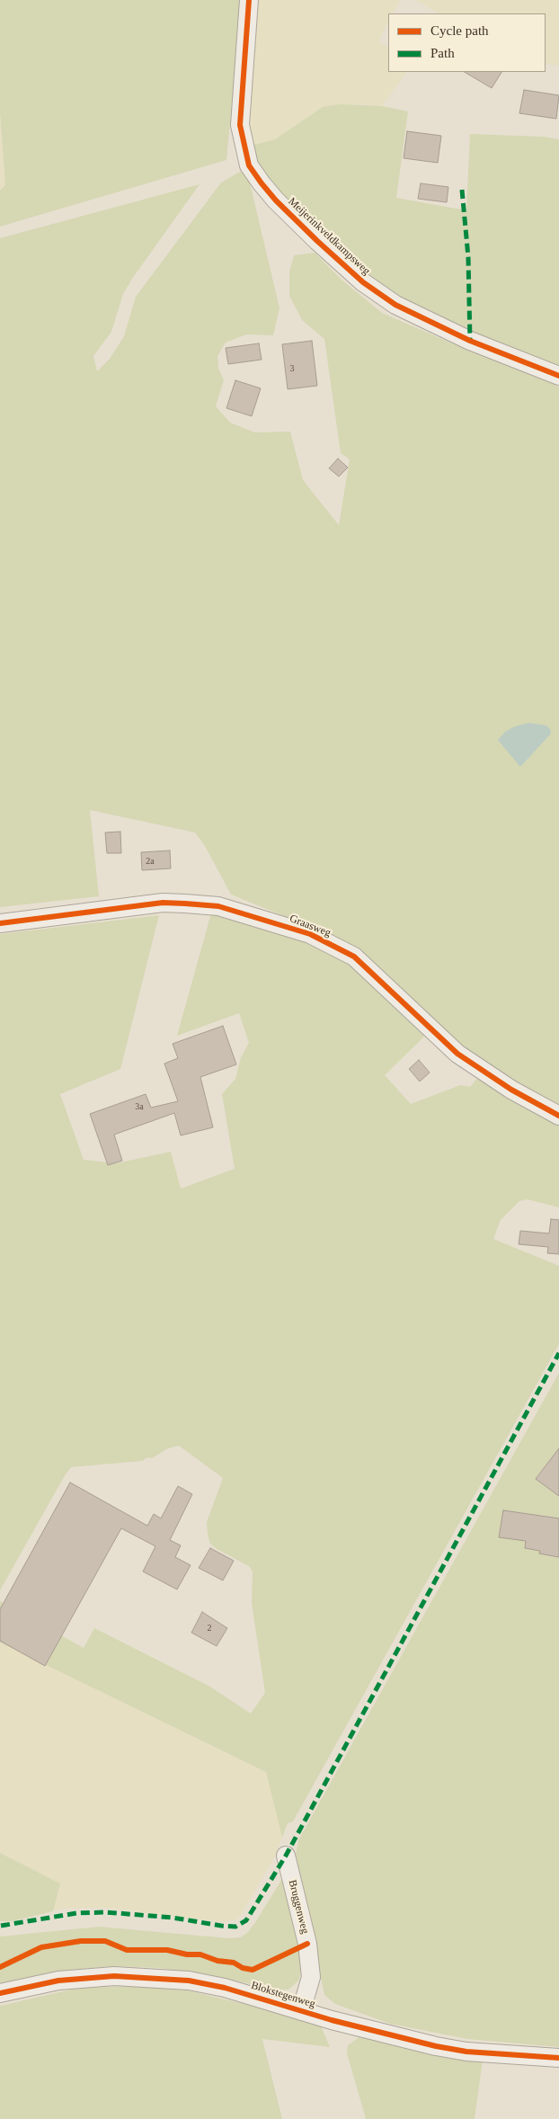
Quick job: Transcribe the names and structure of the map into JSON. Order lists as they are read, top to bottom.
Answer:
{
  "streets": {
    "street": [
      "Meijerinkveldkampsweg",
      "Graasweg",
      "Bruggenweg",
      "Blokstegenweg"
    ]
  },
  "crossings": [
    ["Bruggenweg", "Blokstegenweg"]
  ],
  "house_numbers": [
    "3",
    "2a",
    "3a",
    "2"
  ],
  "legend": ["Cycle path", "Path"]
}
